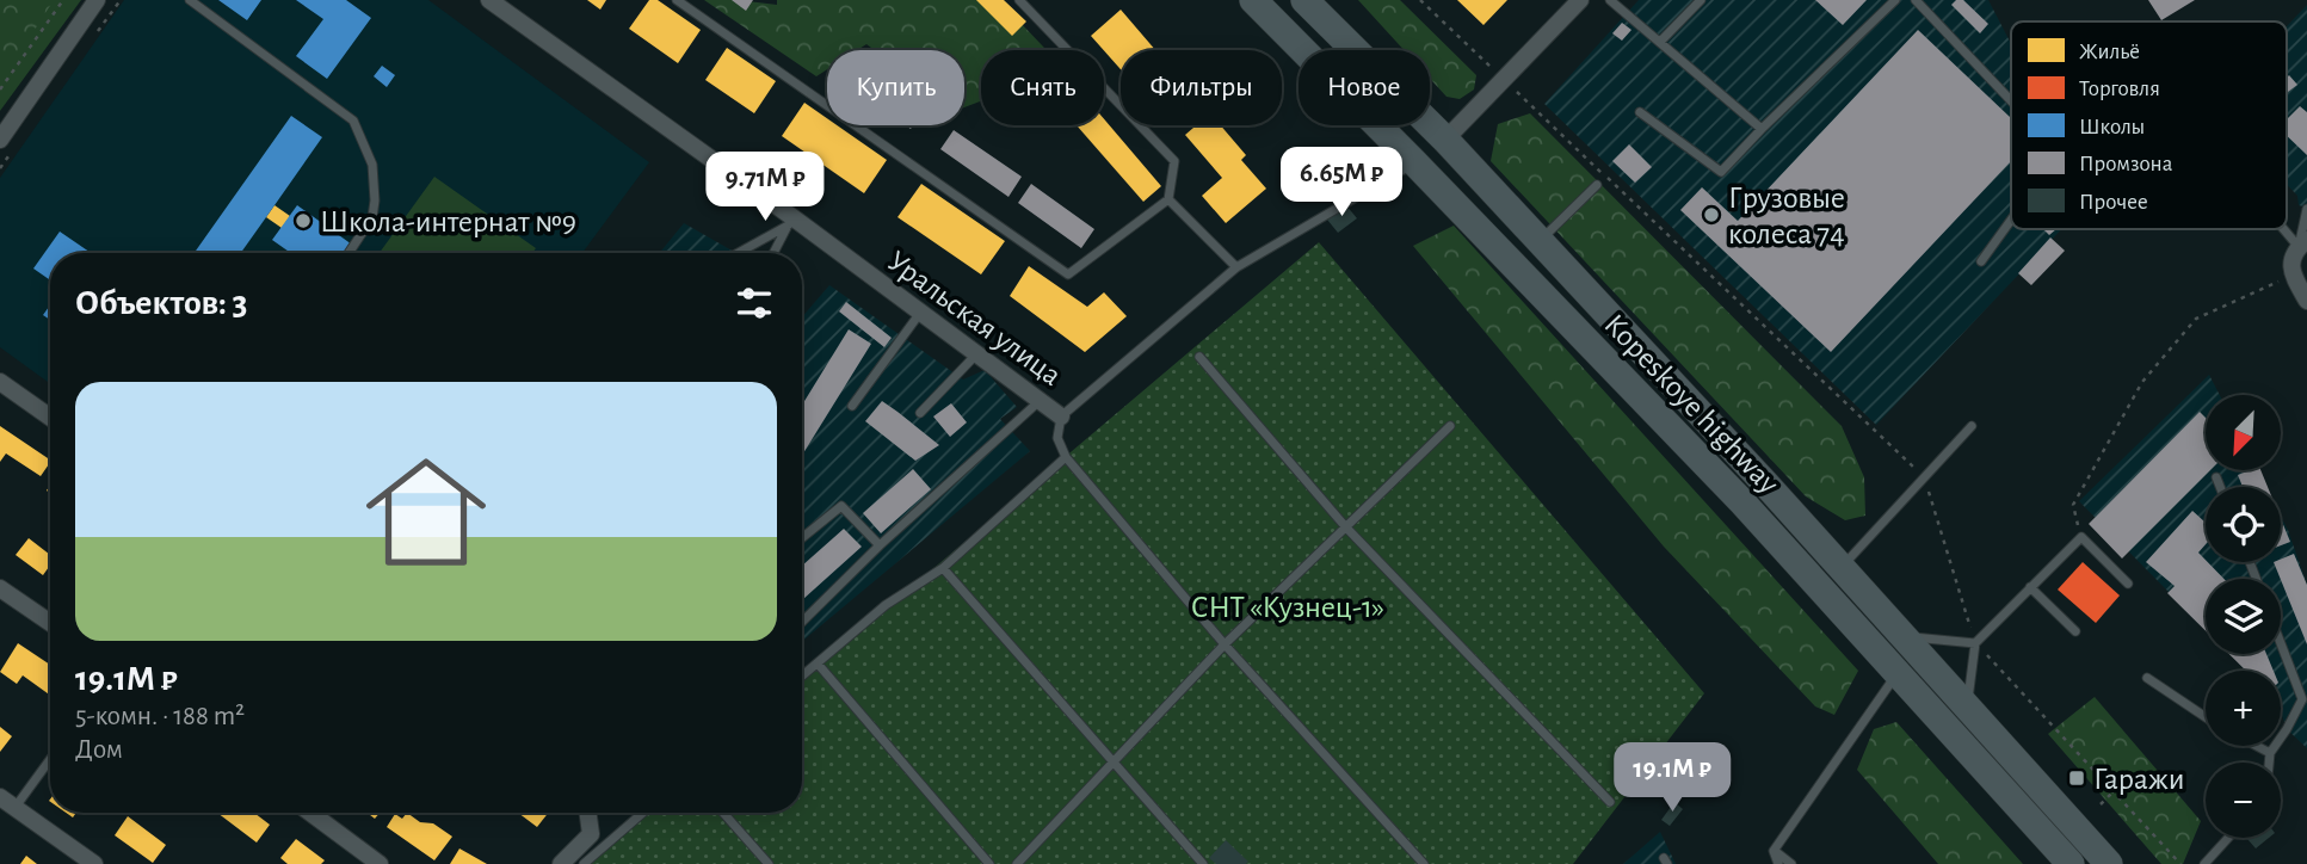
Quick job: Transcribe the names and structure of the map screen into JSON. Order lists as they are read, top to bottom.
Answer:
{
  "streets": {
    "main road": ["Kopeskoye highway"],
    "street": ["Уральская улица"]
  },
  "parks": ["СНТ «Кузнец-1»"],
  "places": {
    "other": ["Грузовые колеса 74", "Школа-интернат №9"],
    "transit": ["Гаражи"]
  },
  "legend": [
    "Жильё",
    "Торговля",
    "Школы",
    "Промзона",
    "Прочее"
  ],
  "north": "bottom left",
  "page": {
    "chip": [
      "Купить",
      "Снять",
      "Фильтры",
      "Новое"
    ],
    "price": ["6.65M ₽", "9.71M ₽", "19.1M ₽"],
    "heading": "Объектов: 3",
    "list": [
      {
        "name": "19.1M ₽",
        "note": "5-комн. · 188 m² · Дом"
      }
    ],
    "map_buttons": ["+", "−"]
  }
}
